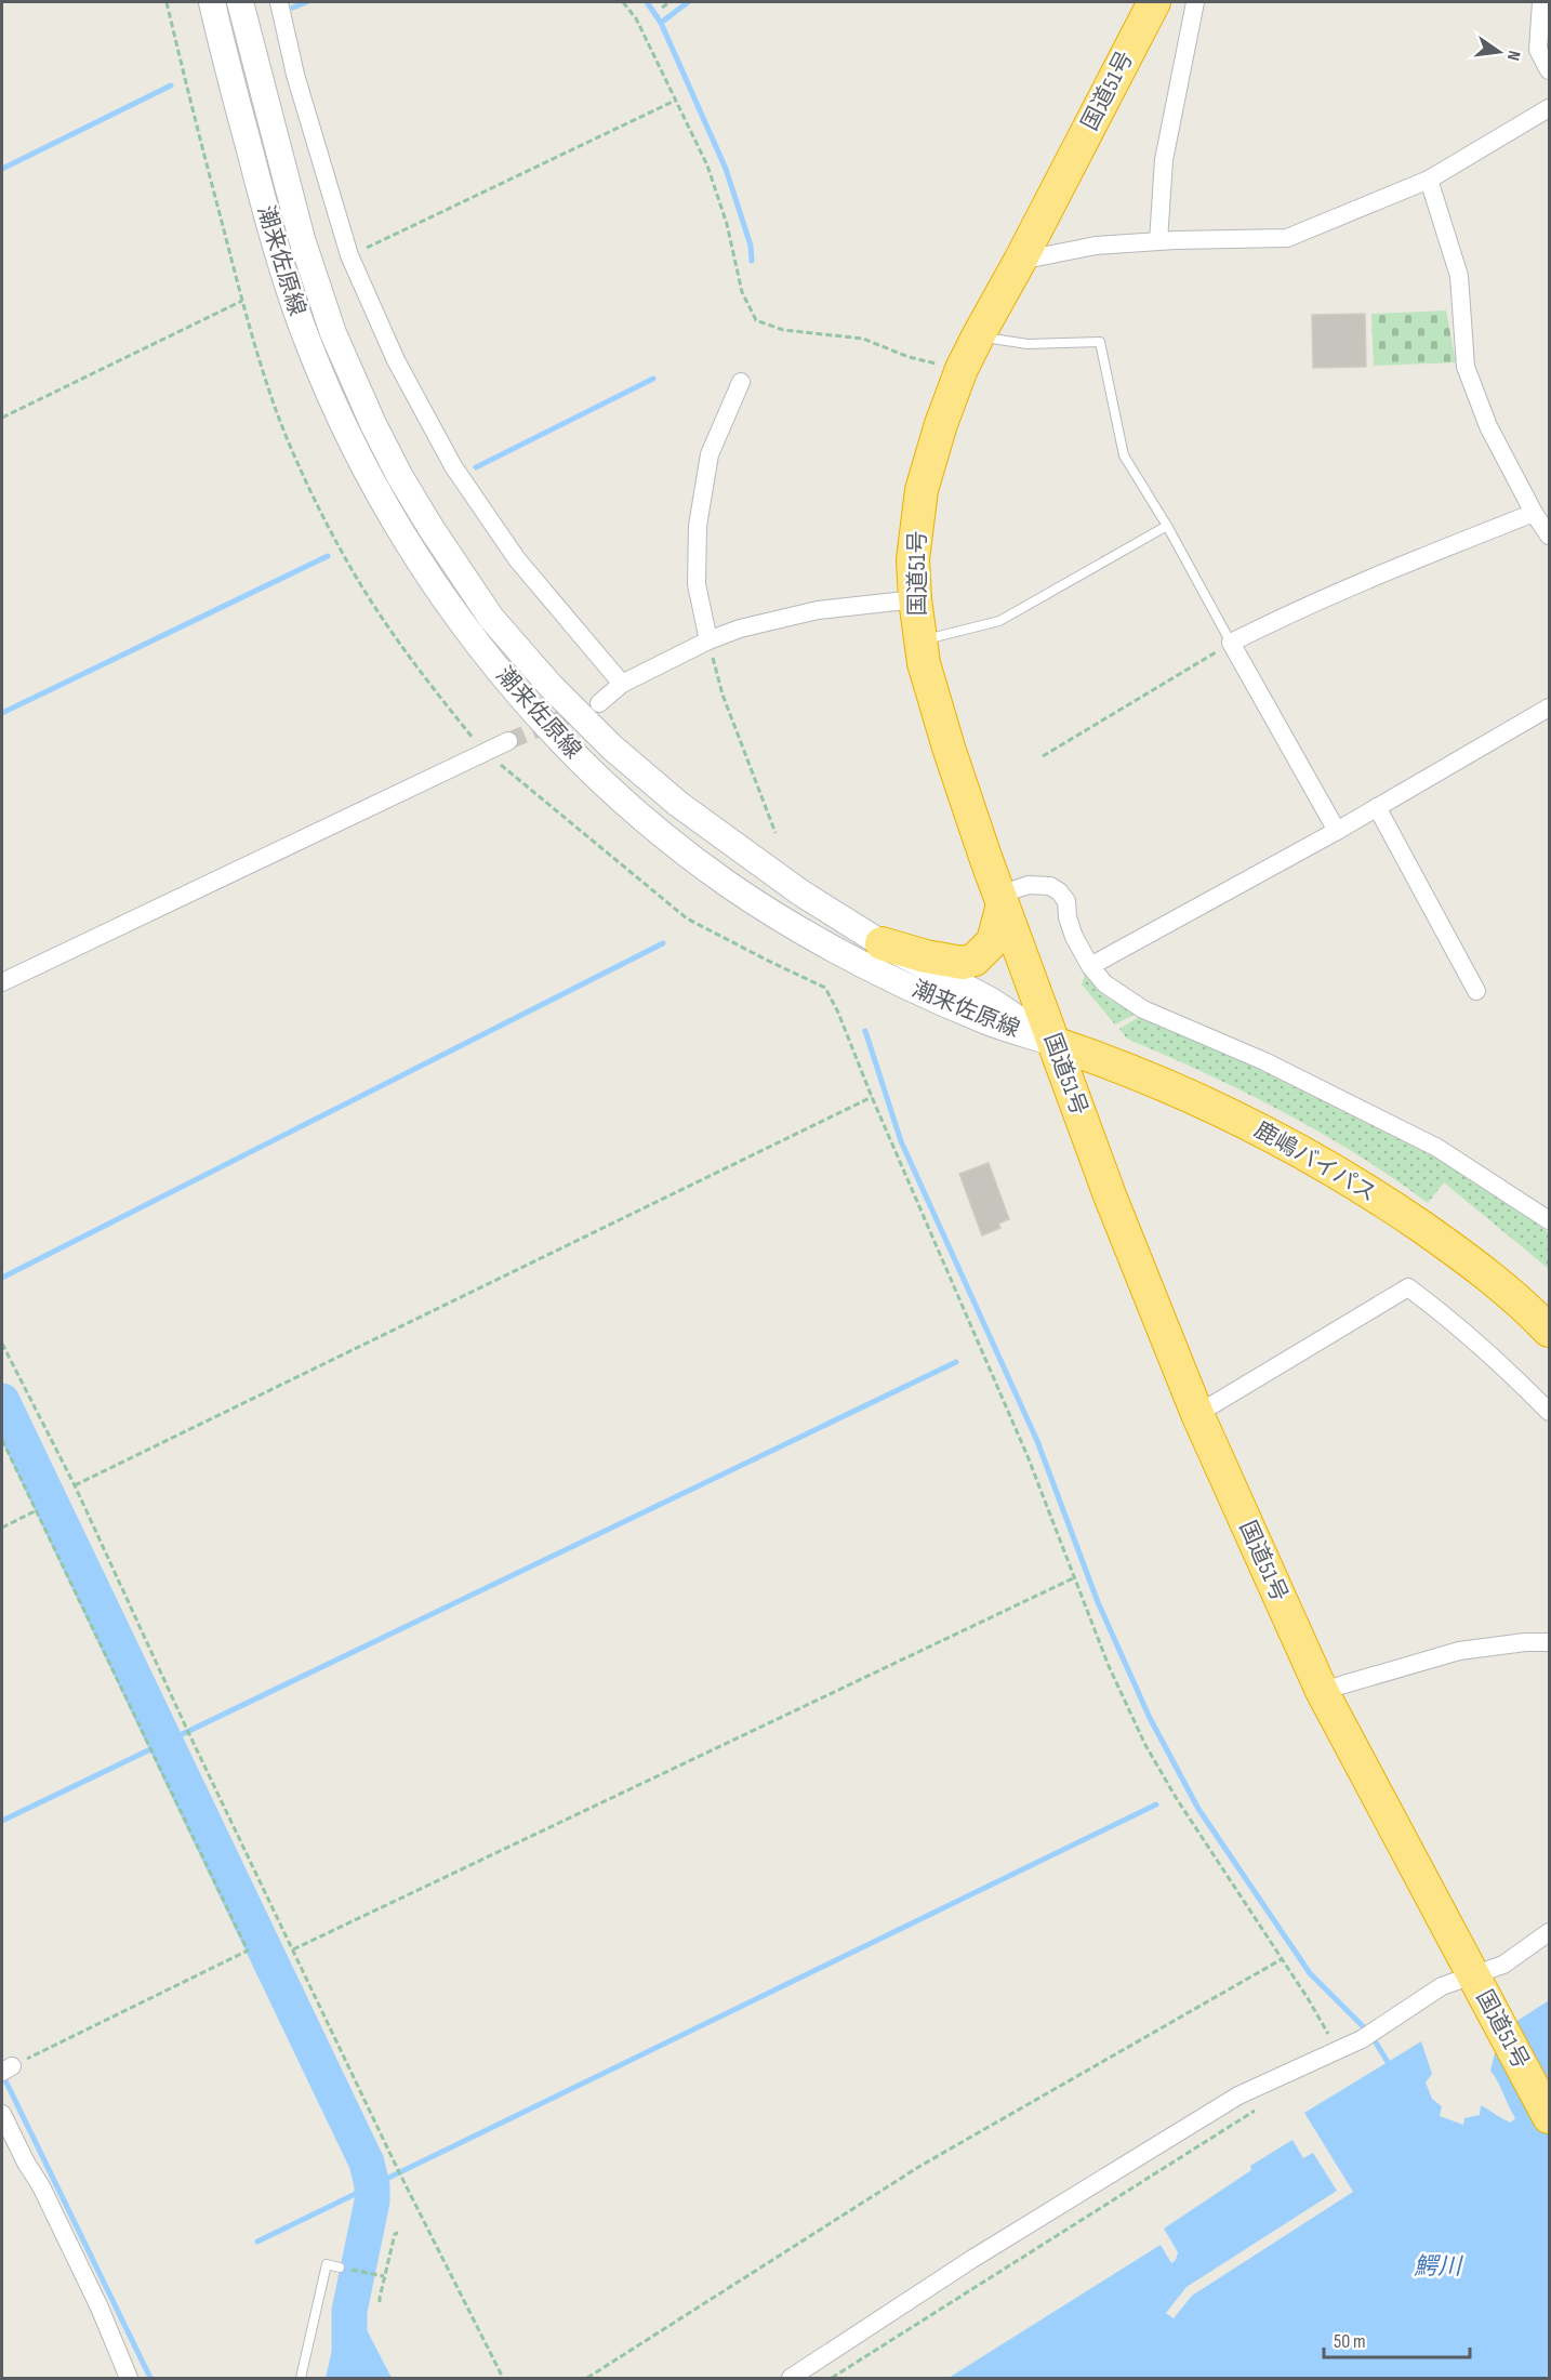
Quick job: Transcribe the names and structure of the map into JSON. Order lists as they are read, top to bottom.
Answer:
{
  "streets": {
    "highway": ["国道51号", "鹿嶋バイパス"],
    "main road": ["潮来佐原線"]
  },
  "crossings": [
    ["国道51号", "潮来佐原線"],
    ["国道51号", "鹿嶋バイパス"],
    ["潮来佐原線", "鹿嶋バイパス"]
  ],
  "water": ["鰐川"],
  "scale_bar": "50 m",
  "north": "right"
}
